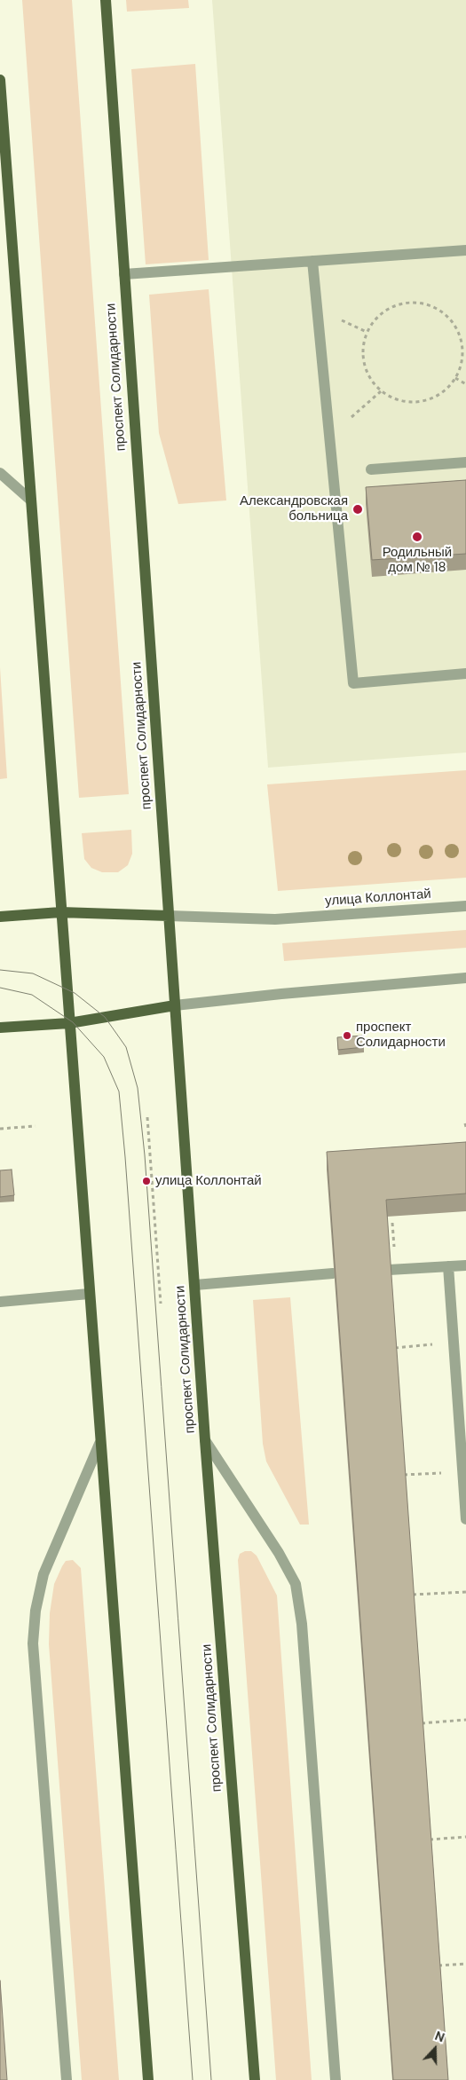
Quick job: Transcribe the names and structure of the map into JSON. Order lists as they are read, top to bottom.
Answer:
{
  "streets": {
    "main road": ["проспект Солидарности", "улица Коллонтай"]
  },
  "crossings": [
    ["проспект Солидарности", "улица Коллонтай"]
  ],
  "places": [
    "Александровская больница",
    "Родильный дом № 18",
    "проспект Солидарности",
    "улица Коллонтай"
  ],
  "north": "top"
}
